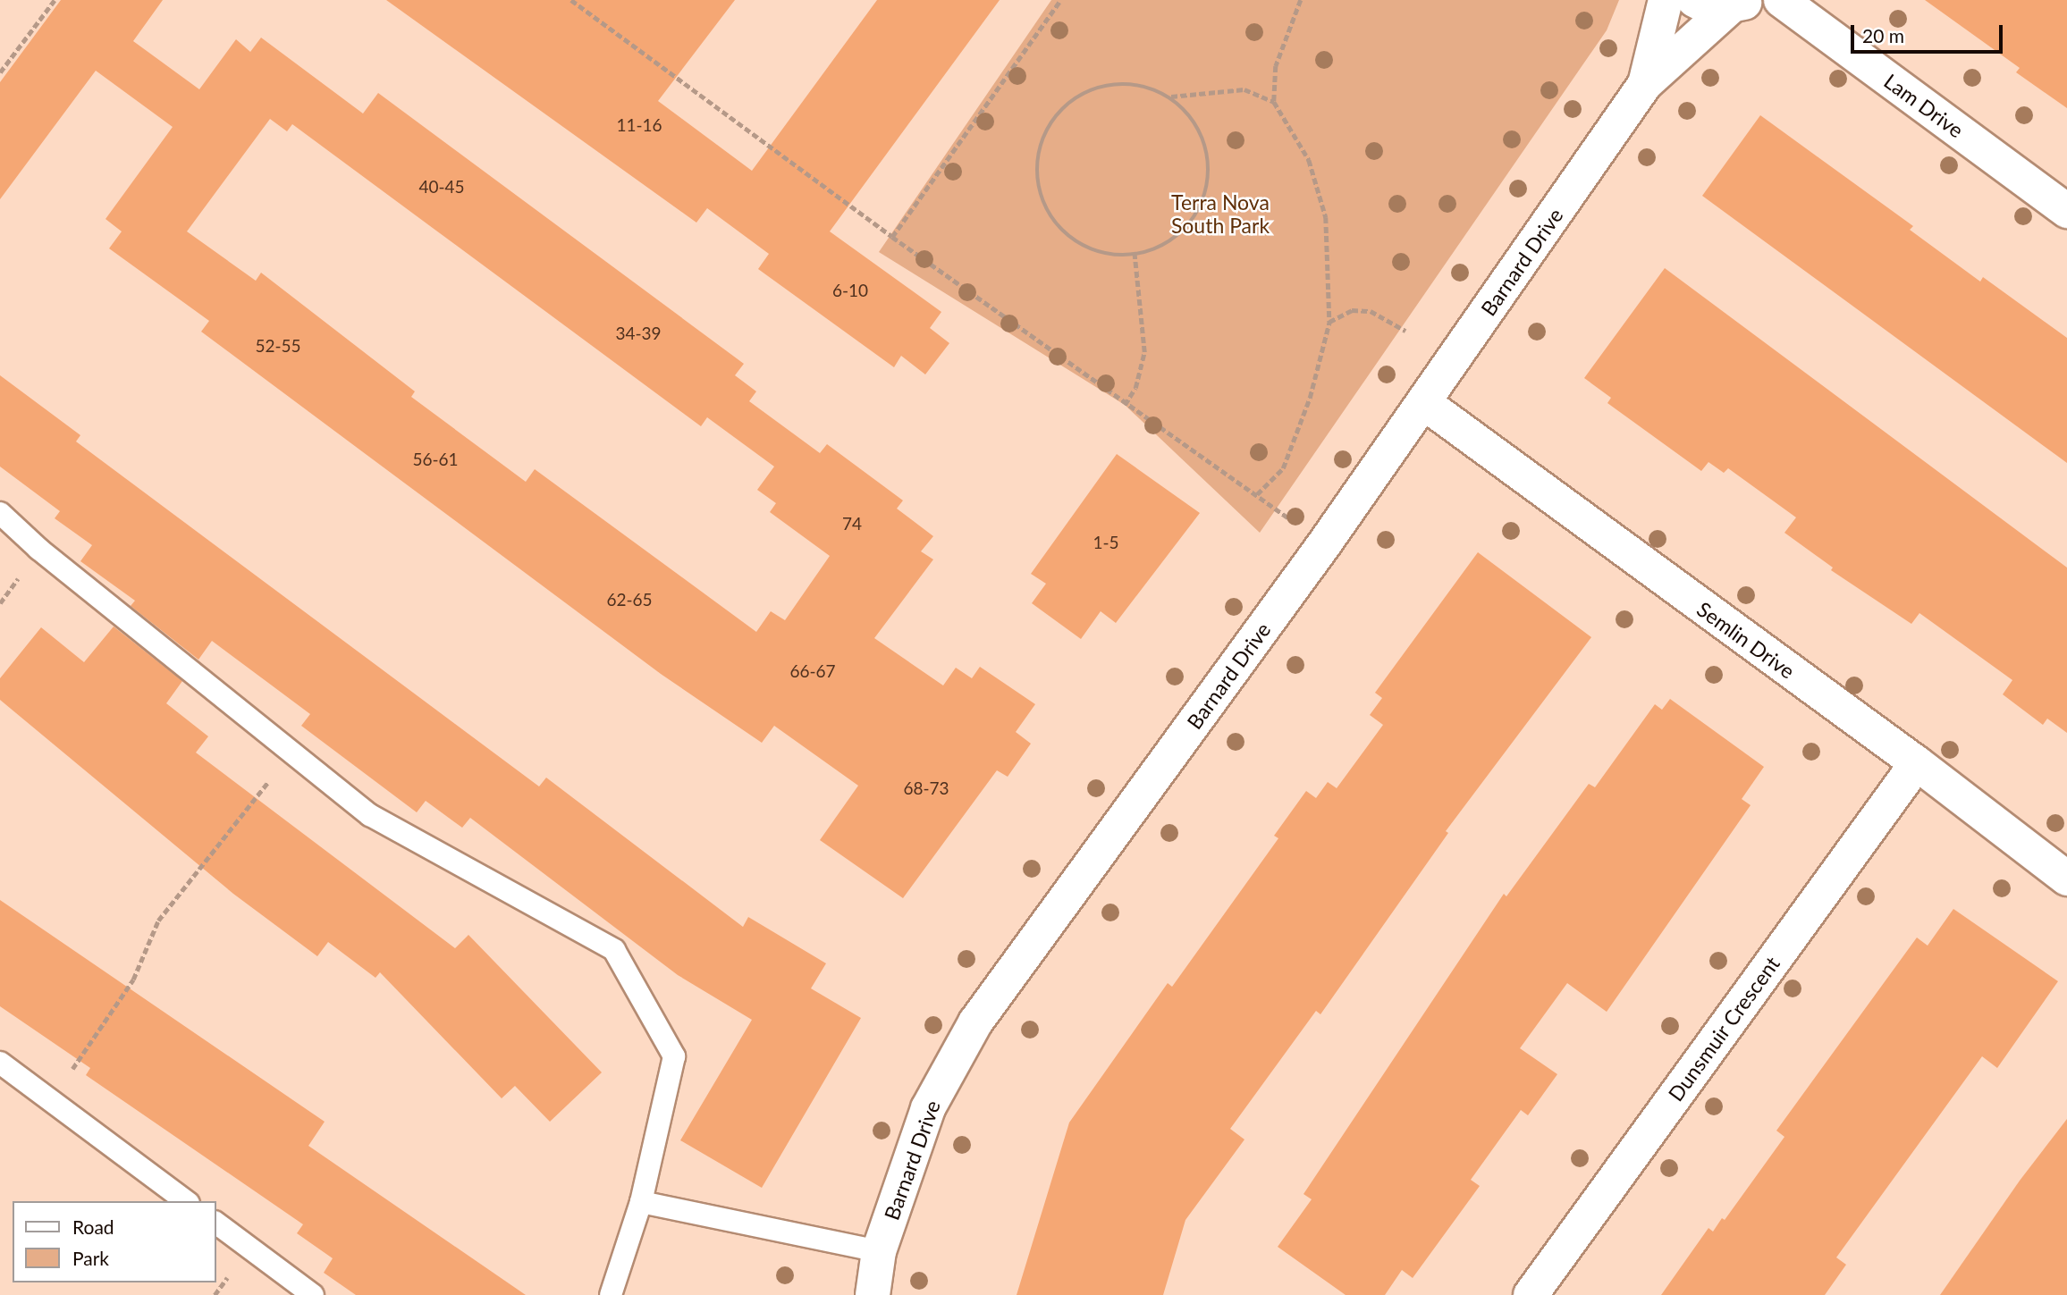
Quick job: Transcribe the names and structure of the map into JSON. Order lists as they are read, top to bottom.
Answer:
{
  "streets": {
    "street": [
      "Lam Drive",
      "Barnard Drive",
      "Semlin Drive",
      "Dunsmuir Crescent"
    ]
  },
  "crossings": [
    ["Barnard Drive", "Semlin Drive"],
    ["Semlin Drive", "Dunsmuir Crescent"]
  ],
  "parks": ["Terra Nova South Park"],
  "house_numbers": [
    "11-16",
    "40-45",
    "6-10",
    "34-39",
    "52-55",
    "56-61",
    "74",
    "1-5",
    "62-65",
    "66-67",
    "68-73"
  ],
  "legend": ["Road", "Park"],
  "scale_bar": "20 m"
}
